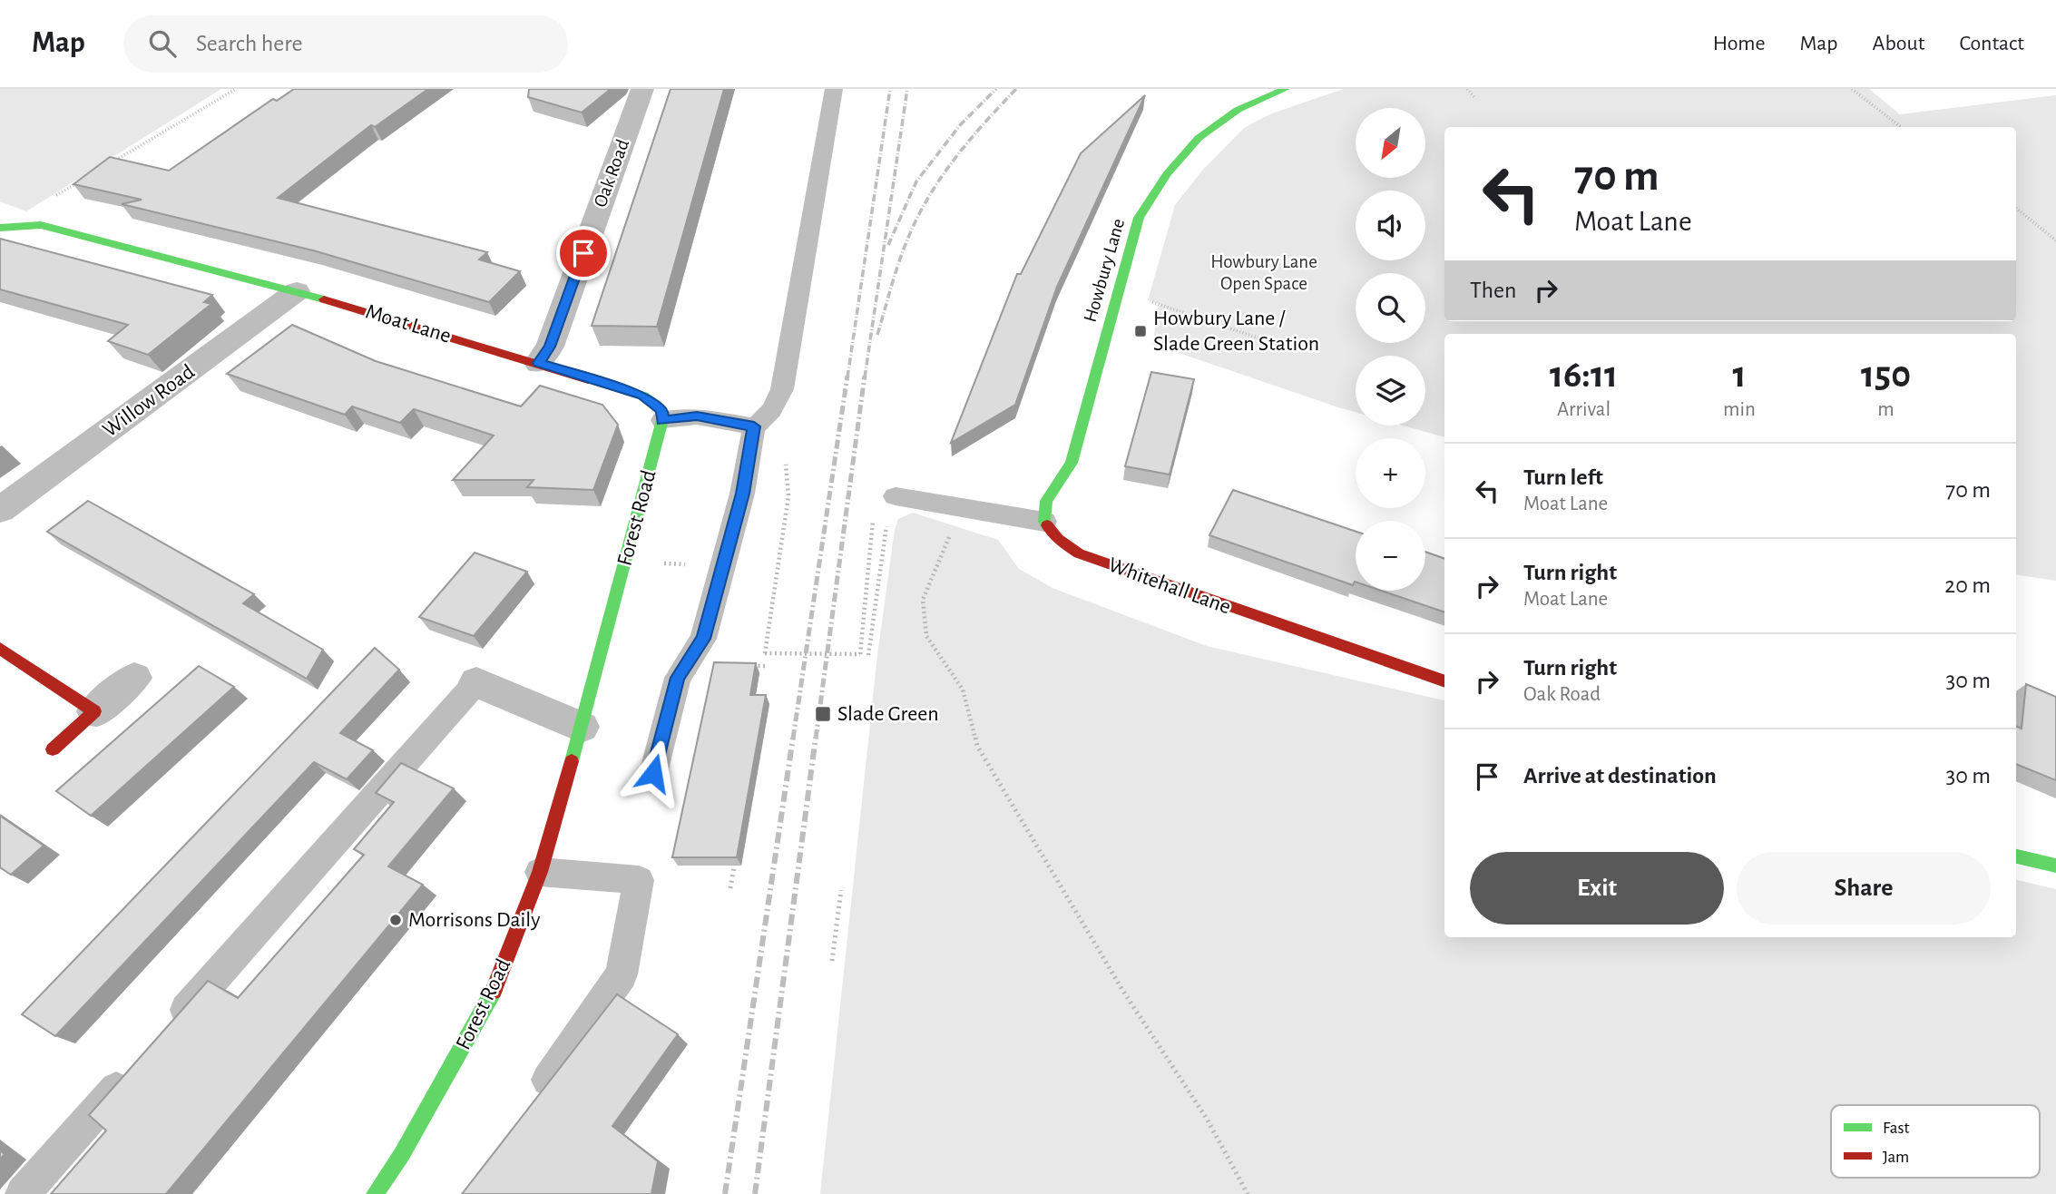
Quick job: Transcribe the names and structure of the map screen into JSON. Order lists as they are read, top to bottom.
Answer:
{
  "streets": {
    "street": [
      "Oak Road",
      "Howbury Lane",
      "Moat Lane",
      "Willow Road",
      "Forest Road",
      "Whitehall Lane"
    ]
  },
  "crossings": [
    ["Oak Road", "Moat Lane"],
    ["Howbury Lane", "Whitehall Lane"],
    ["Moat Lane", "Willow Road"],
    ["Moat Lane", "Forest Road"]
  ],
  "parks": ["Howbury Lane Open Space"],
  "places": {
    "transit": ["Howbury Lane / Slade Green Station", "Slade Green"],
    "other": ["Morrisons Daily"]
  },
  "legend": ["Fast", "Jam"],
  "north": "bottom left",
  "page": {
    "header": "Map",
    "search": "Search here",
    "nav": [
      "Home",
      "Map",
      "About",
      "Contact"
    ],
    "map_buttons": ["+", "−"],
    "turn": ["70 m", "Moat Lane"],
    "then": "Then",
    "eta": [
      "16:11",
      "Arrival",
      "1",
      "min",
      "150",
      "m"
    ],
    "list": [
      {
        "name": "Turn left",
        "note": "Moat Lane",
        "value": "70 m"
      },
      {
        "name": "Turn right",
        "note": "Moat Lane",
        "value": "20 m"
      },
      {
        "name": "Turn right",
        "note": "Oak Road",
        "value": "30 m"
      },
      {
        "name": "Arrive at destination",
        "value": "30 m"
      }
    ],
    "buttons": ["Exit", "Share"]
  }
}
